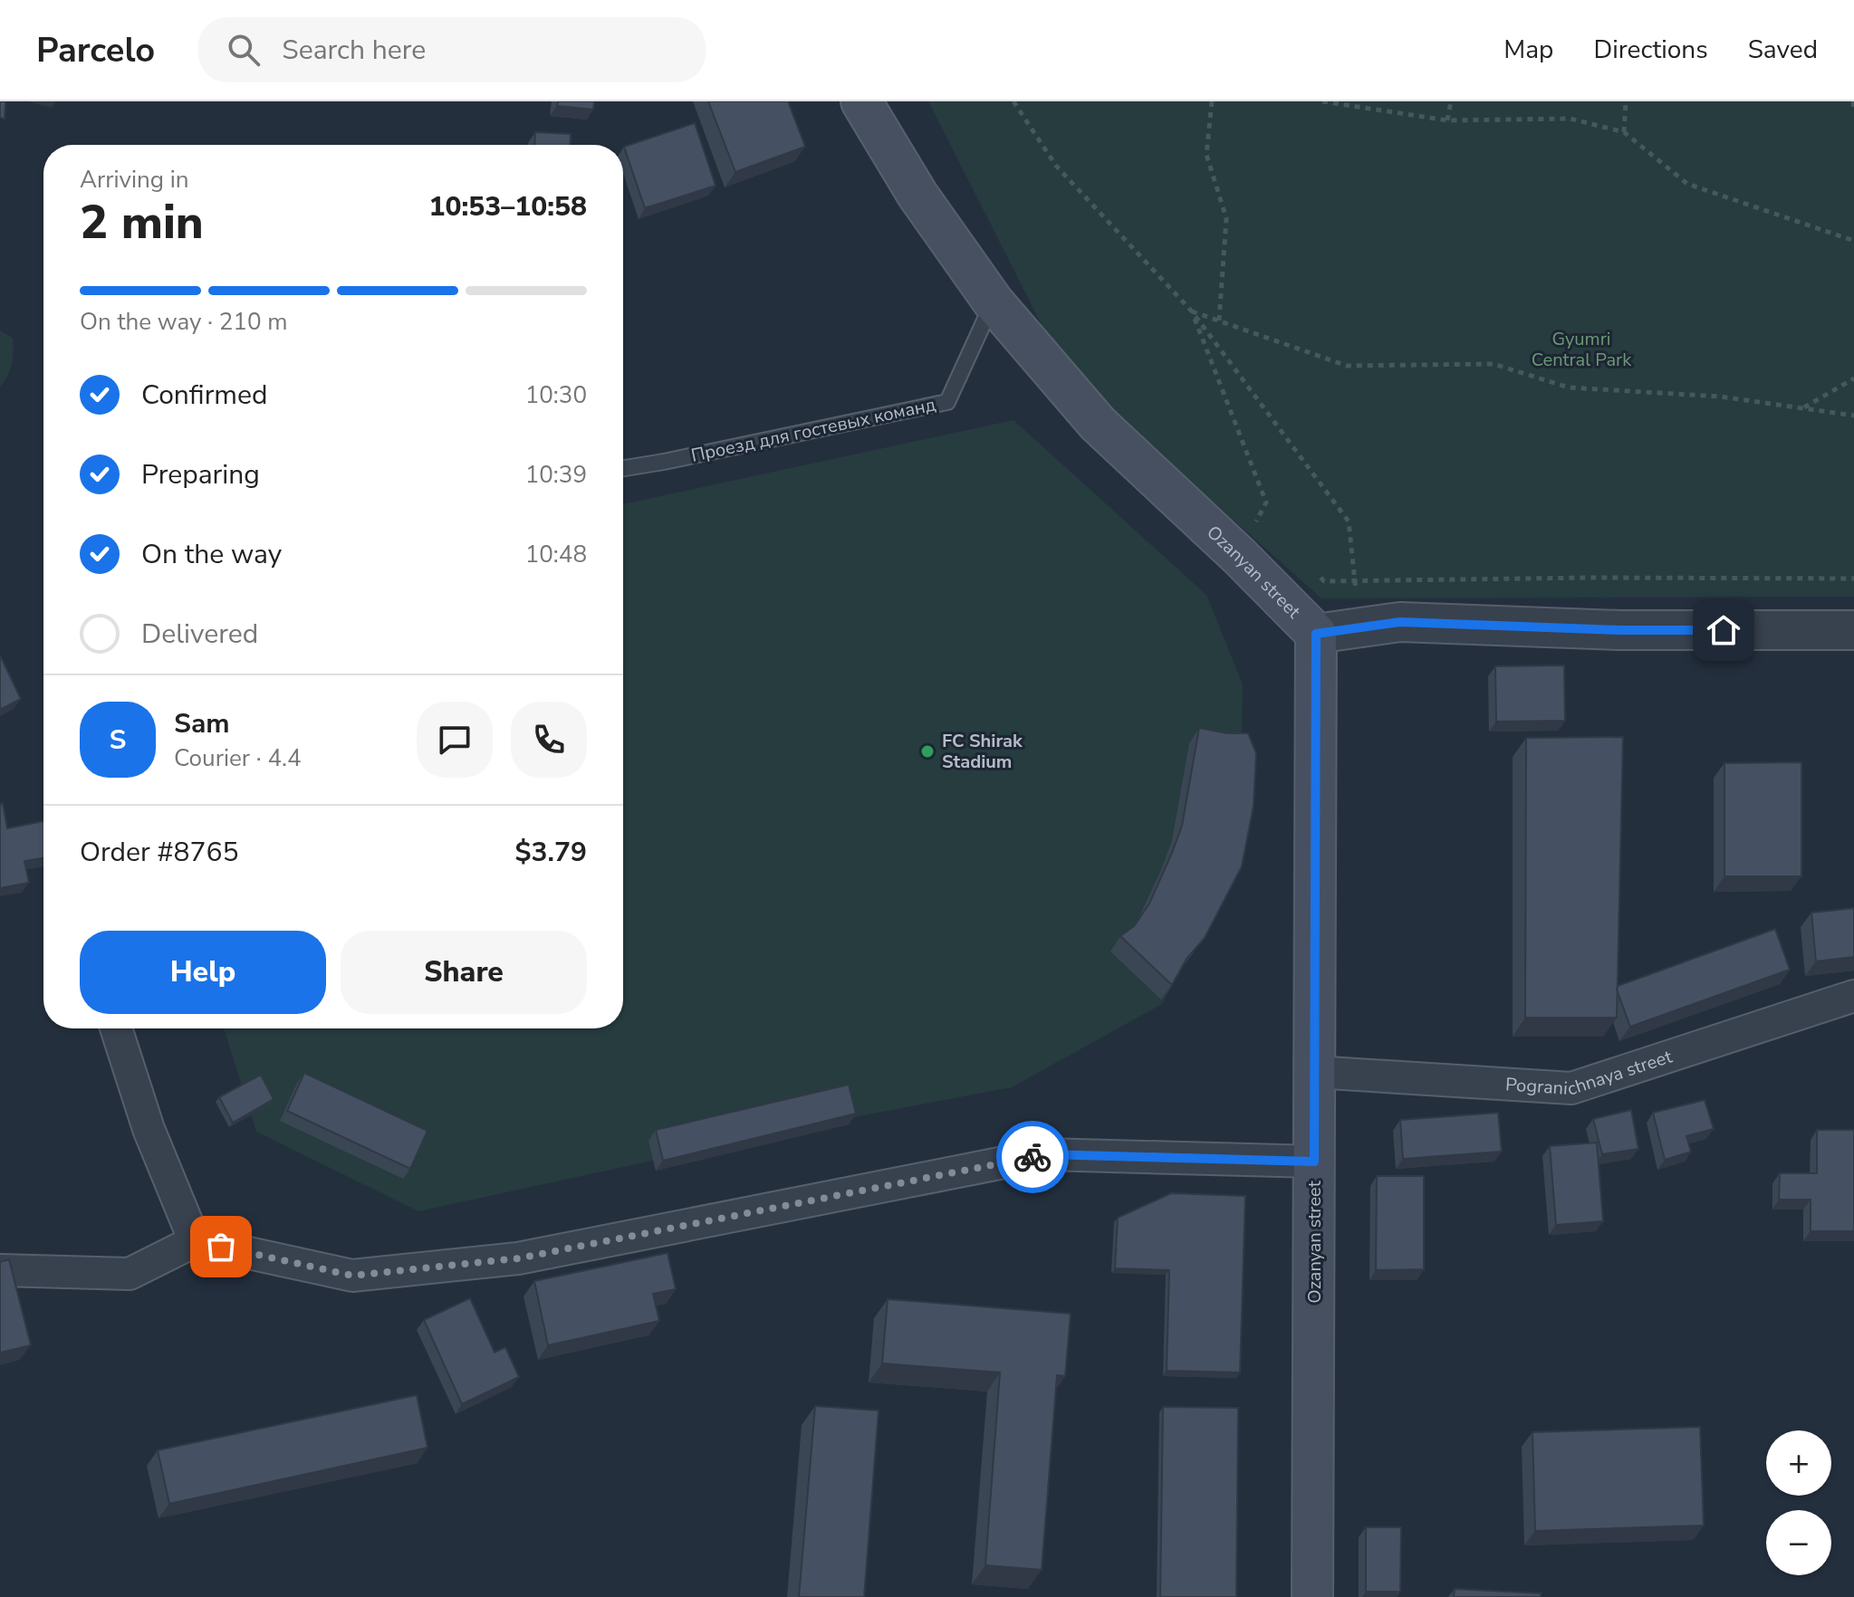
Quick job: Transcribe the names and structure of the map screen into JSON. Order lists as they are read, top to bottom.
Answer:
{
  "streets": {
    "main road": ["Ozanyan street"],
    "street": ["Pogranichnaya street"],
    "lane": ["Проезд для гостевых команд"]
  },
  "crossings": [
    ["Проезд для гостевых команд", "Ozanyan street"],
    ["Ozanyan street", "Pogranichnaya street"]
  ],
  "parks": ["Gyumri Central Park"],
  "places": ["FC Shirak Stadium"],
  "page": {
    "header": "Parcelo",
    "search": "Search here",
    "nav": ["Map", "Directions", "Saved"],
    "heading": ["2 min", "Arriving in", "10:53–10:58"],
    "panel": [
      "Sam",
      "Courier · 4.4",
      "Order #8765",
      "$3.79"
    ],
    "bar": "On the way · 210 m",
    "list": [
      ["Confirmed", "10:30"],
      ["Preparing", "10:39"],
      ["On the way", "10:48"],
      "Delivered"
    ],
    "round": "S",
    "buttons": ["Help", "Share"],
    "map_buttons": ["+", "−"]
  }
}
